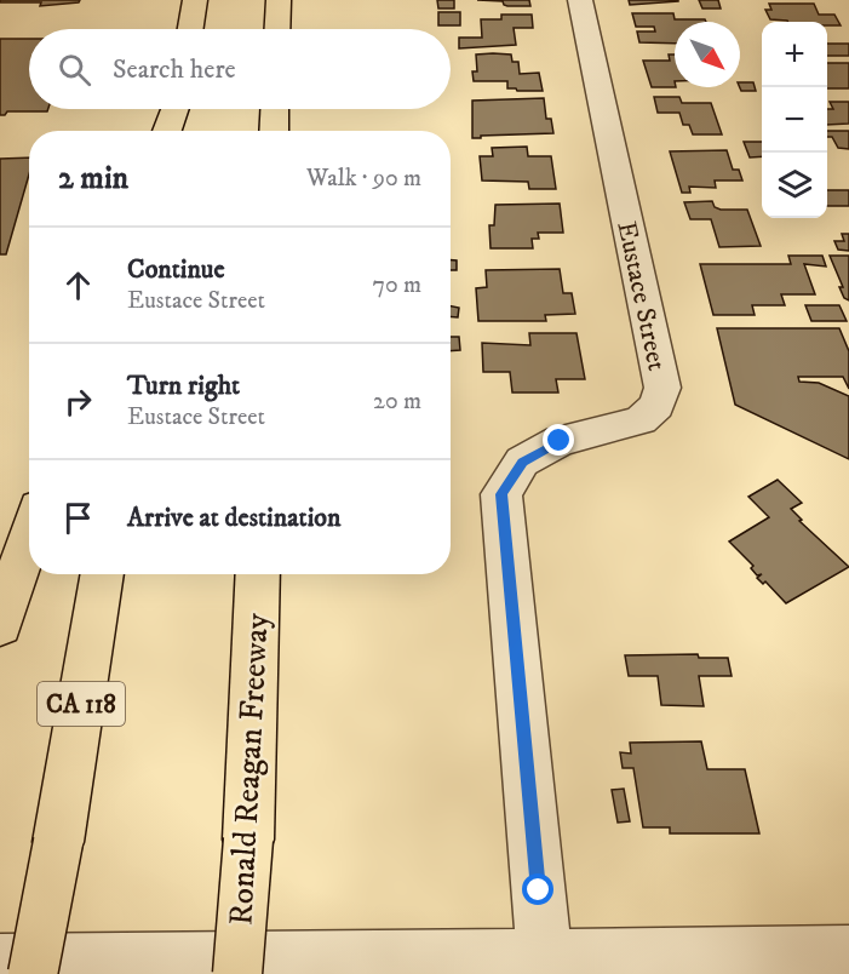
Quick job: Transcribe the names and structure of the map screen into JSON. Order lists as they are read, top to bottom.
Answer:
{
  "streets": {
    "highway": ["CA 118", "Ronald Reagan Freeway"],
    "street": ["Eustace Street"]
  },
  "north": "bottom right",
  "page": {
    "map_buttons": ["+", "−"],
    "search": "Search here",
    "heading": ["2 min", "Walk · 90 m"],
    "list": [
      ["Continue", "Eustace Street", "70 m"],
      ["Turn right", "Eustace Street", "20 m"],
      "Arrive at destination"
    ]
  }
}
